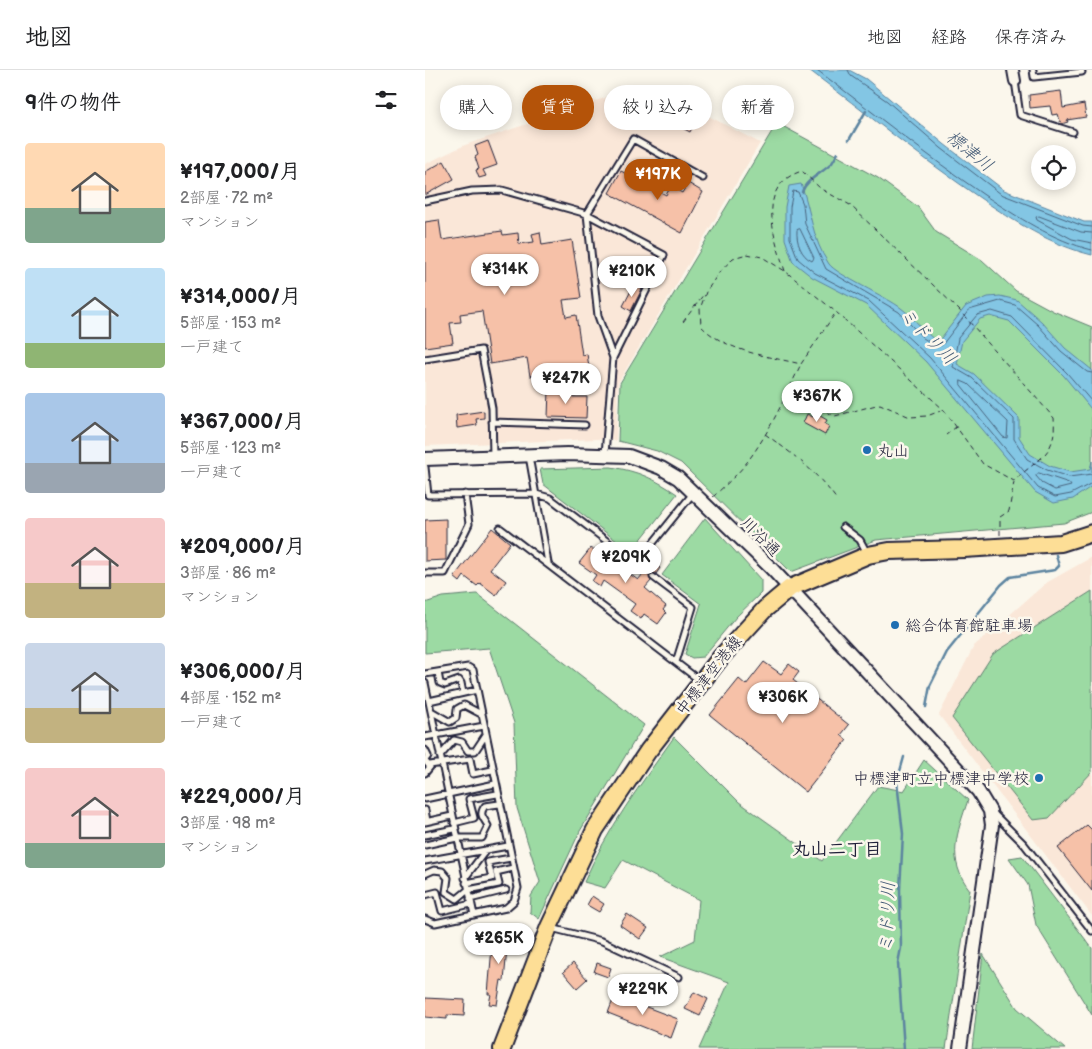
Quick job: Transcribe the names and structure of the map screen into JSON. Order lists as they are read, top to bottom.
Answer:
{
  "streets": {
    "main road": ["中標津空港線"],
    "street": ["川沿通"]
  },
  "crossings": [
    ["川沿通", "中標津空港線"]
  ],
  "districts": ["丸山二丁目"],
  "water": ["標津川", "ミドリ川"],
  "places": ["丸山", "総合体育館駐車場", "中標津町立中標津中学校"],
  "page": {
    "header": "地図",
    "nav": ["地図", "経路", "保存済み"],
    "heading": "9件の物件",
    "chip": [
      "購入",
      "賃貸",
      "絞り込み",
      "新着"
    ],
    "list": [
      {
        "name": "¥197,000/月",
        "note": "2部屋 · 72 m² · マンション"
      },
      {
        "name": "¥314,000/月",
        "note": "5部屋 · 153 m² · 一戸建て"
      },
      {
        "name": "¥367,000/月",
        "note": "5部屋 · 123 m² · 一戸建て"
      },
      {
        "name": "¥209,000/月",
        "note": "3部屋 · 86 m² · マンション"
      },
      {
        "name": "¥306,000/月",
        "note": "4部屋 · 152 m² · 一戸建て"
      },
      {
        "name": "¥229,000/月",
        "note": "3部屋 · 98 m² · マンション"
      }
    ],
    "price": [
      "¥197K",
      "¥314K",
      "¥210K",
      "¥247K",
      "¥367K",
      "¥209K",
      "¥306K",
      "¥265K",
      "¥229K"
    ]
  }
}
